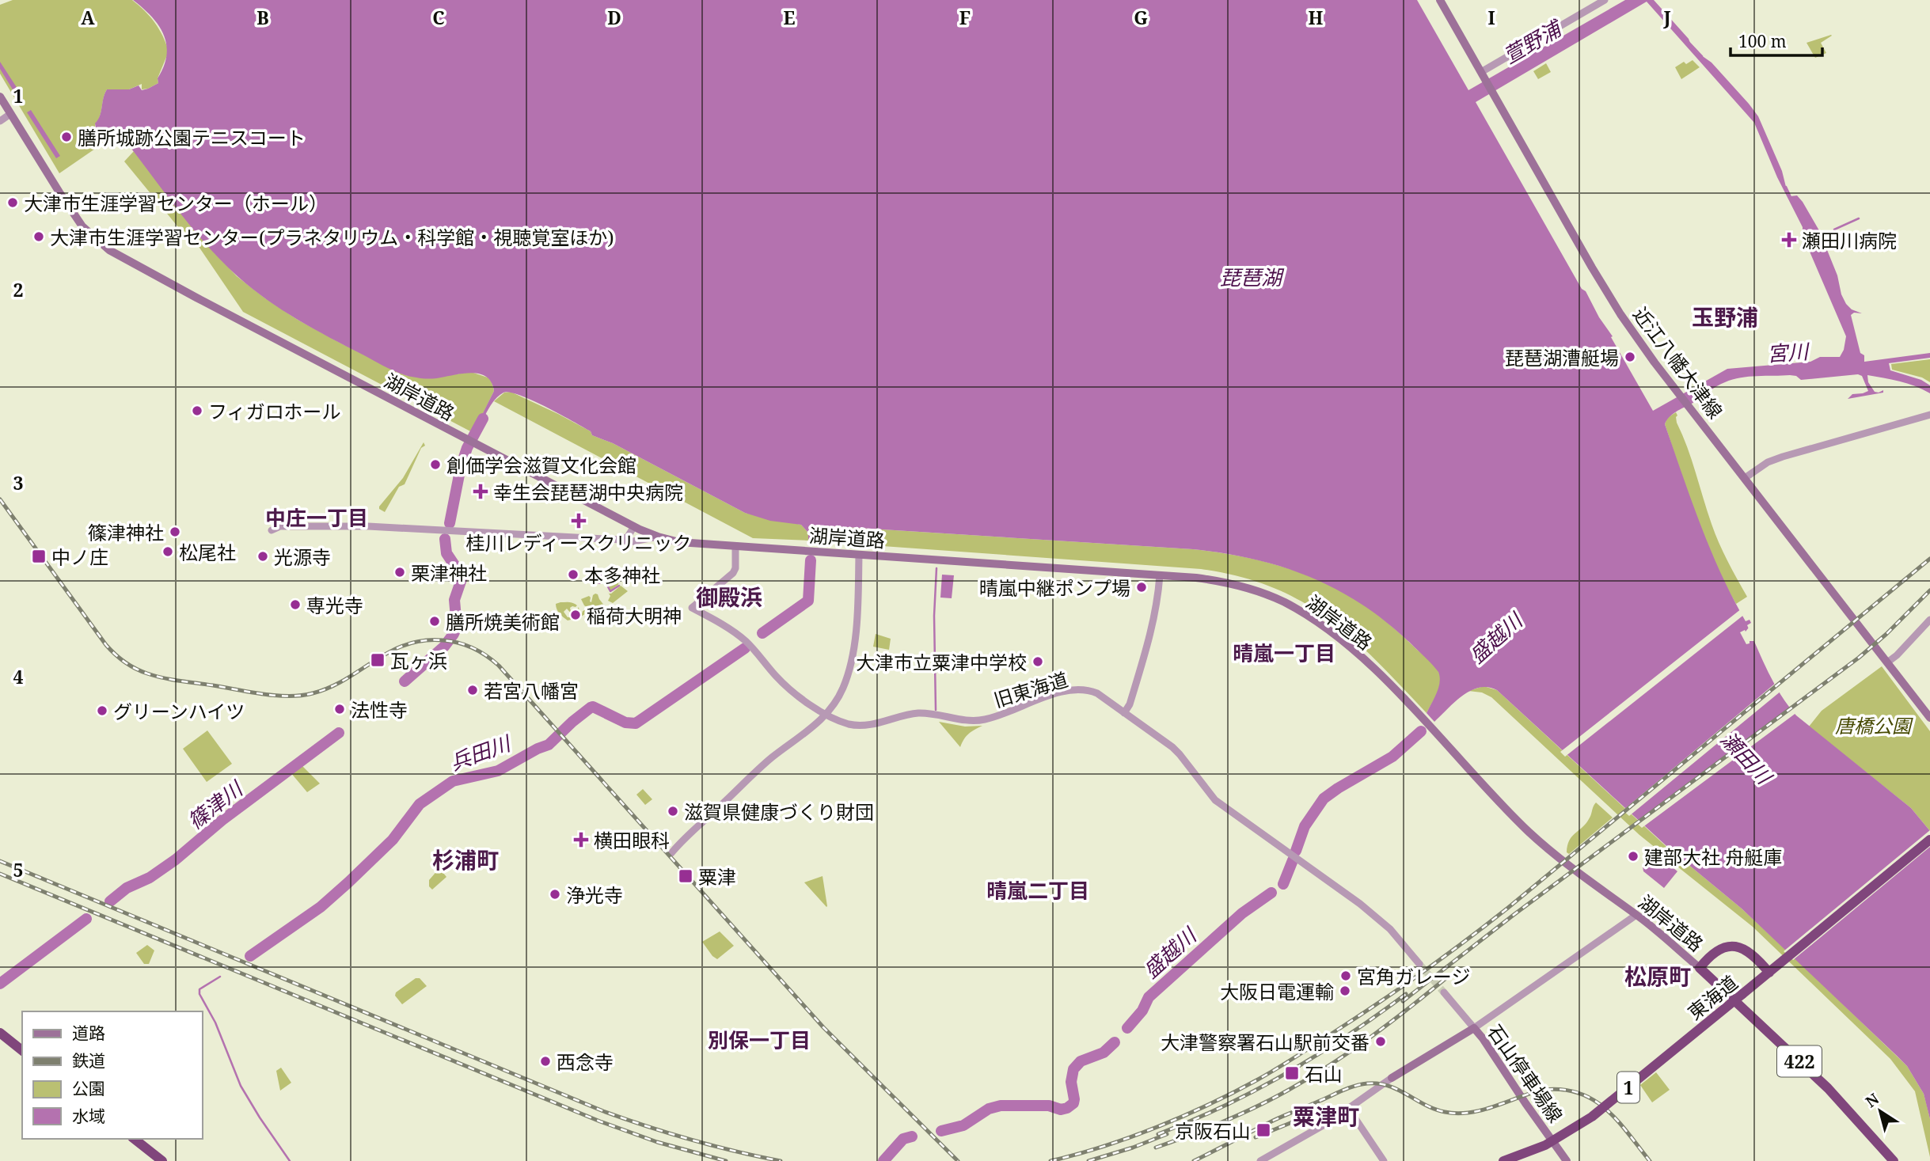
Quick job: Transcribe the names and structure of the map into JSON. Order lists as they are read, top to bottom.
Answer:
{
  "streets": {
    "highway": ["東海道", "422", "1"],
    "main road": ["近江八幡大津線", "湖岸道路", "石山停車場線"],
    "street": ["旧東海道"]
  },
  "crossings": [
    ["湖岸道路", "旧東海道"],
    ["湖岸道路", "422"]
  ],
  "districts": [
    "玉野浦",
    "中庄一丁目",
    "御殿浜",
    "晴嵐一丁目",
    "杉浦町",
    "晴嵐二丁目",
    "松原町",
    "別保一丁目",
    "粟津町"
  ],
  "water": [
    "萱野浦",
    "琵琶湖",
    "宮川",
    "盛越川",
    "兵田川",
    "瀬田川",
    "篠津川"
  ],
  "parks": ["唐橋公園"],
  "places": {
    "other": [
      "膳所城跡公園テニスコート",
      "大津市生涯学習センター（ホール）",
      "大津市生涯学習センター(プラネタリウム・科学館・視聴覚室ほか)",
      "琵琶湖漕艇場",
      "フィガロホール",
      "創価学会滋賀文化会館",
      "篠津神社",
      "松尾社",
      "光源寺",
      "栗津神社",
      "本多神社",
      "晴嵐中継ポンプ場",
      "専光寺",
      "稲荷大明神",
      "膳所焼美術館",
      "大津市立粟津中学校",
      "若宮八幡宮",
      "法性寺",
      "グリーンハイツ",
      "滋賀県健康づくり財団",
      "建部大社 舟艇庫",
      "浄光寺",
      "宮角ガレージ",
      "大阪日電運輸",
      "大津警察署石山駅前交番",
      "西念寺"
    ],
    "health": [
      "瀬田川病院",
      "幸生会琵琶湖中央病院",
      "桂川レディースクリニック",
      "横田眼科"
    ],
    "transit": [
      "中ノ庄",
      "瓦ヶ浜",
      "粟津",
      "石山",
      "京阪石山"
    ]
  },
  "legend": [
    "道路",
    "鉄道",
    "公園",
    "水域"
  ],
  "scale_bar": "100 m",
  "north": "top left",
  "grid": {
    "columns": [
      "A",
      "B",
      "C",
      "D",
      "E",
      "F",
      "G",
      "H",
      "I",
      "J"
    ],
    "rows": [
      "1",
      "2",
      "3",
      "4",
      "5"
    ]
  }
}
